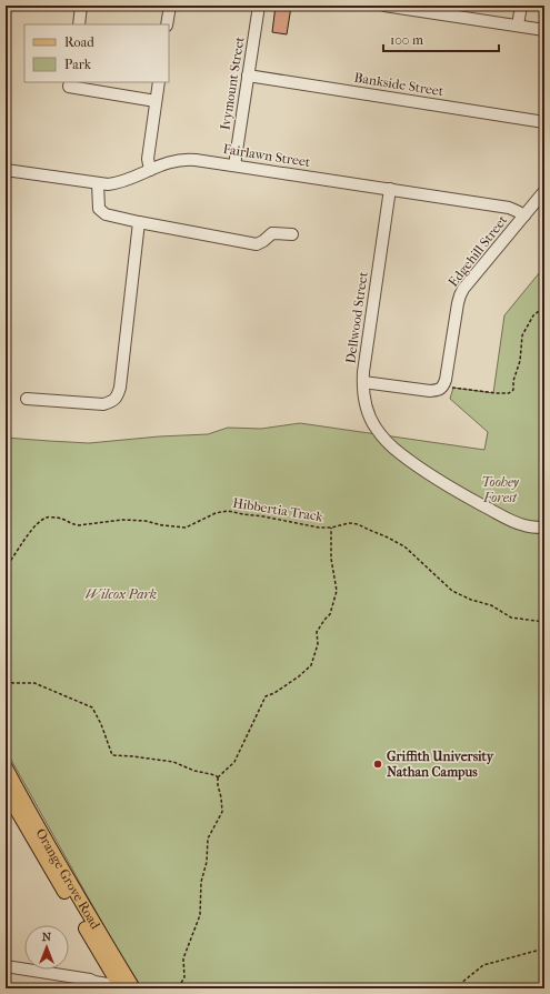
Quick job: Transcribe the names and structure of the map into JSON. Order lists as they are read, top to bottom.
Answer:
{
  "streets": {
    "main road": ["Orange Grove Road"],
    "street": [
      "Ivymount Street",
      "Bankside Street",
      "Fairlawn Street",
      "Edgehill Street",
      "Dellwood Street"
    ],
    "path": ["Hibbertia Track"]
  },
  "crossings": [
    ["Ivymount Street", "Bankside Street"],
    ["Ivymount Street", "Fairlawn Street"],
    ["Fairlawn Street", "Edgehill Street"],
    ["Fairlawn Street", "Dellwood Street"]
  ],
  "parks": ["Toohey Forest", "Wilcox Park"],
  "places": ["Griffith University Nathan Campus"],
  "legend": ["Road", "Park"],
  "scale_bar": "100 m",
  "north": "top"
}
